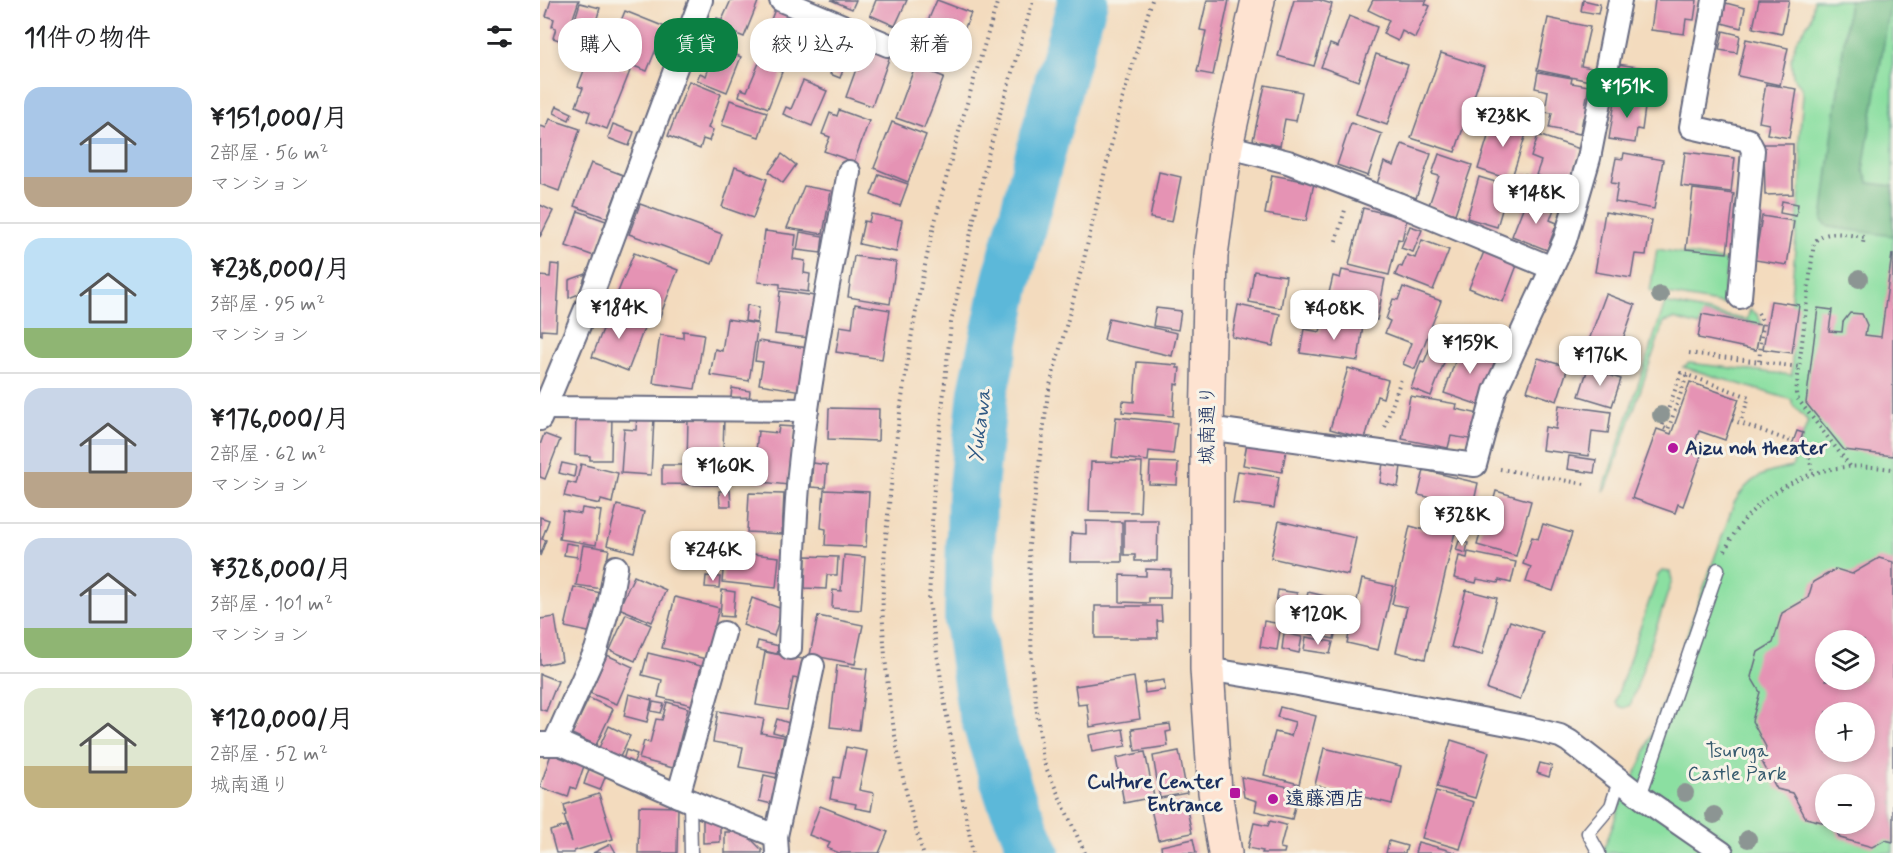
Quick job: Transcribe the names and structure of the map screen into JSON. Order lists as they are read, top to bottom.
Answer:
{
  "streets": {
    "street": ["城南通り"]
  },
  "water": ["Yukawa"],
  "parks": ["Tsuruga Castle Park"],
  "places": {
    "other": ["Aizu noh theater", "遠藤酒店"],
    "transit": ["Culture Center Entrance"]
  },
  "page": {
    "heading": "11件の物件",
    "chip": [
      "購入",
      "賃貸",
      "絞り込み",
      "新着"
    ],
    "price": [
      "¥151K",
      "¥238K",
      "¥148K",
      "¥184K",
      "¥408K",
      "¥159K",
      "¥176K",
      "¥160K",
      "¥328K",
      "¥246K",
      "¥120K"
    ],
    "list": [
      {
        "name": "¥151,000/月",
        "note": "2部屋 · 56 m² · マンション"
      },
      {
        "name": "¥238,000/月",
        "note": "3部屋 · 95 m² · マンション"
      },
      {
        "name": "¥176,000/月",
        "note": "2部屋 · 62 m² · マンション"
      },
      {
        "name": "¥328,000/月",
        "note": "3部屋 · 101 m² · マンション"
      },
      {
        "name": "¥120,000/月",
        "note": "2部屋 · 52 m² · 城南通り"
      }
    ],
    "map_buttons": ["+", "−"]
  }
}
